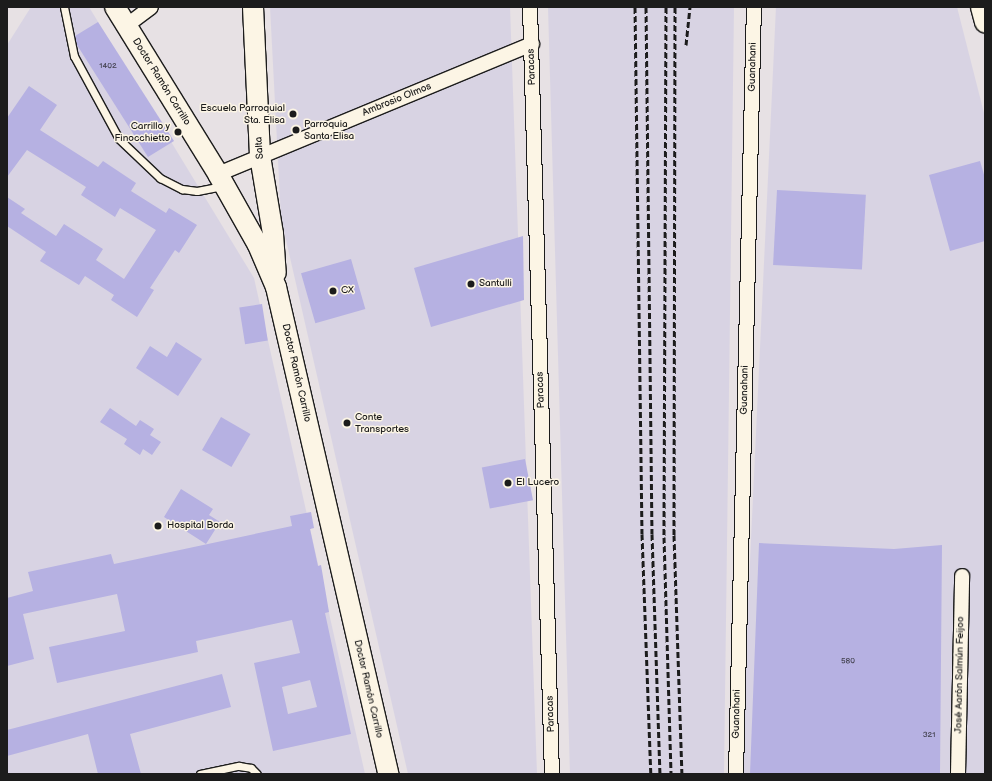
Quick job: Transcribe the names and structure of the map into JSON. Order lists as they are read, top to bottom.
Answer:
{
  "streets": {
    "main road": ["Doctor Ramón Carrillo", "Salta"],
    "street": [
      "Paracas",
      "Guanahani",
      "Ambrosio Olmos",
      "José Aarón Salmún Feijoo"
    ]
  },
  "crossings": [
    ["Paracas", "Ambrosio Olmos"],
    ["Doctor Ramón Carrillo", "Ambrosio Olmos"],
    ["Doctor Ramón Carrillo", "Salta"],
    ["Ambrosio Olmos", "Salta"]
  ],
  "places": [
    "Escuela Parroquial Sta. Elisa",
    "Parroquia Santa Elisa",
    "Carrillo y Finocchietto",
    "Santulli",
    "CX",
    "Conte Transportes",
    "El Lucero",
    "Hospital Borda"
  ],
  "house_numbers": ["1402", "580", "321"]
}
